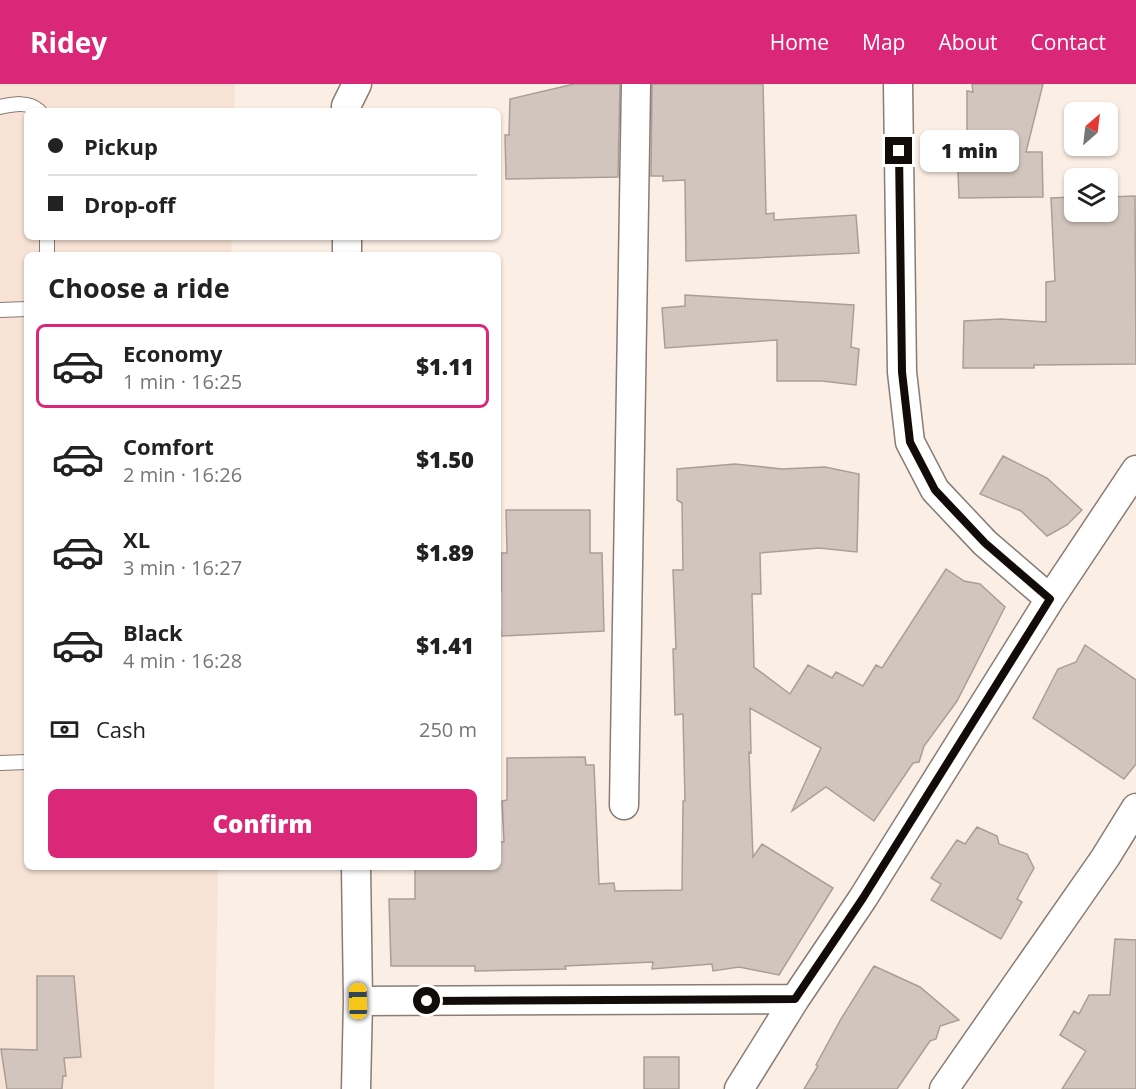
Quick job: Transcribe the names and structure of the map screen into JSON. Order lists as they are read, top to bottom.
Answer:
{
  "north": "top right",
  "page": {
    "header": "Ridey",
    "nav": [
      "Home",
      "Map",
      "About",
      "Contact"
    ],
    "banner": ["Pickup", "Drop-off"],
    "bubble": "1 min",
    "heading": "Choose a ride",
    "list": [
      {
        "name": "Economy",
        "note": "1 min · 16:25",
        "value": "$1.11"
      },
      {
        "name": "Comfort",
        "note": "2 min · 16:26",
        "value": "$1.50"
      },
      {
        "name": "XL",
        "note": "3 min · 16:27",
        "value": "$1.89"
      },
      {
        "name": "Black",
        "note": "4 min · 16:28",
        "value": "$1.41"
      }
    ],
    "pay": ["Cash", "250 m"],
    "buttons": "Confirm"
  }
}
